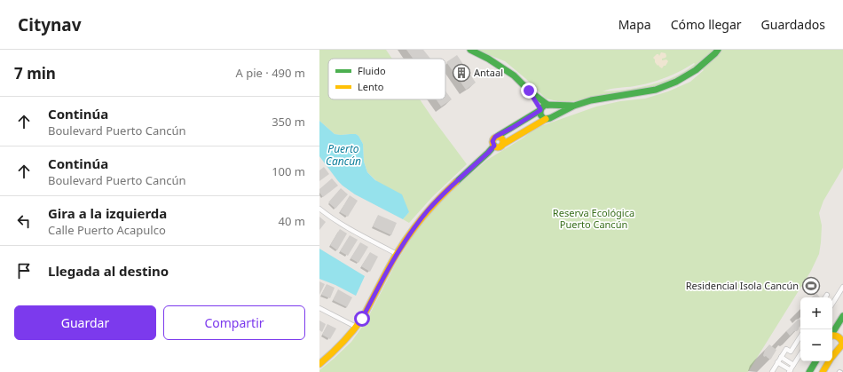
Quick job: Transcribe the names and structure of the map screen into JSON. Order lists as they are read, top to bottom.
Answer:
{
  "water": ["Puerto Cancún"],
  "parks": ["Reserva Ecológica Puerto Cancún"],
  "places": {
    "building": ["Antaal"],
    "sports": ["Residencial Isola Cancún"]
  },
  "legend": ["Fluido", "Lento"],
  "page": {
    "header": "Citynav",
    "nav": ["Mapa", "Cómo llegar", "Guardados"],
    "heading": ["7 min", "A pie · 490 m"],
    "list": [
      ["Continúa", "Boulevard Puerto Cancún", "350 m"],
      ["Continúa", "Boulevard Puerto Cancún", "100 m"],
      ["Gira a la izquierda", "Calle Puerto Acapulco", "40 m"],
      "Llegada al destino"
    ],
    "buttons": ["Guardar", "Compartir"],
    "map_buttons": ["+", "−"]
  }
}
